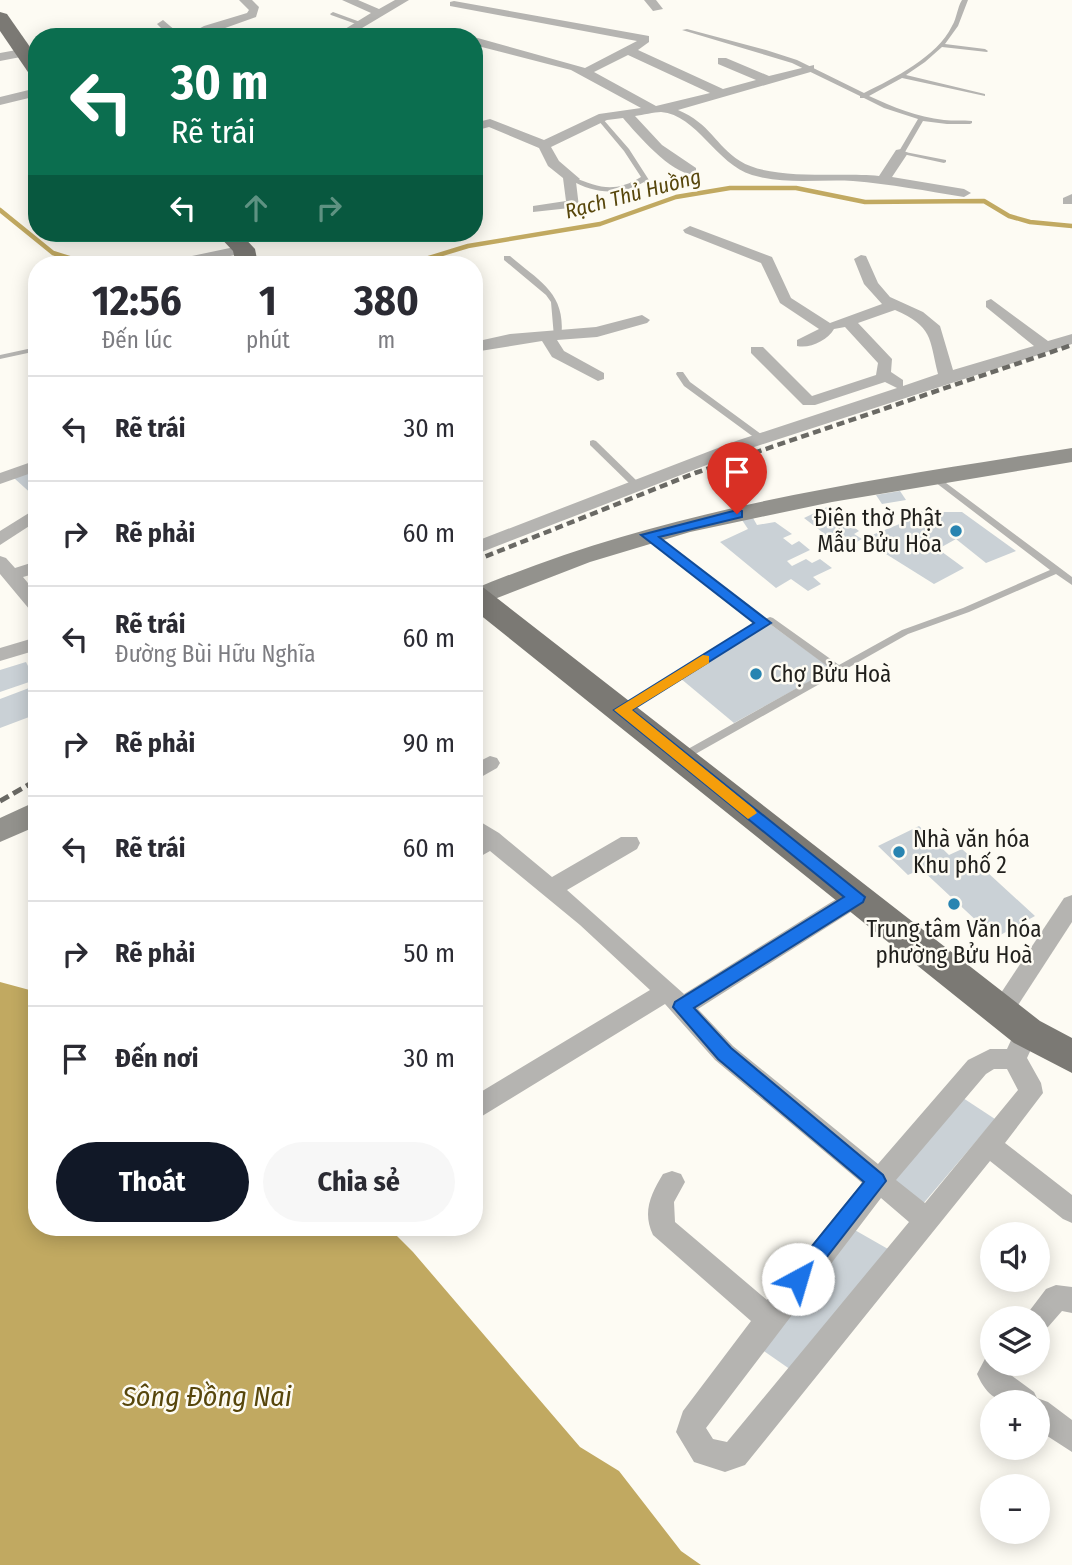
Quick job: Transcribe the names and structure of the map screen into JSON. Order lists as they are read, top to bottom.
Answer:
{
  "water": ["Rạch Thủ Huồng", "Sông Đồng Nai"],
  "places": [
    "Điện thờ Phật Mẫu Bửu Hòa",
    "Chợ Bửu Hoà",
    "Nhà văn hóa Khu phố 2",
    "Trung tâm Văn hóa phường Bửu Hoà"
  ],
  "page": {
    "turn": ["30 m", "Rẽ trái"],
    "eta": [
      "12:56",
      "Đến lúc",
      "1",
      "phút",
      "380",
      "m"
    ],
    "list": [
      {
        "name": "Rẽ trái",
        "value": "30 m"
      },
      {
        "name": "Rẽ phải",
        "value": "60 m"
      },
      {
        "name": "Rẽ trái",
        "note": "Đường Bùi Hữu Nghĩa",
        "value": "60 m"
      },
      {
        "name": "Rẽ phải",
        "value": "90 m"
      },
      {
        "name": "Rẽ trái",
        "value": "60 m"
      },
      {
        "name": "Rẽ phải",
        "value": "50 m"
      },
      {
        "name": "Đến nơi",
        "value": "30 m"
      }
    ],
    "buttons": ["Thoát", "Chia sẻ"],
    "map_buttons": ["+", "−"]
  }
}
